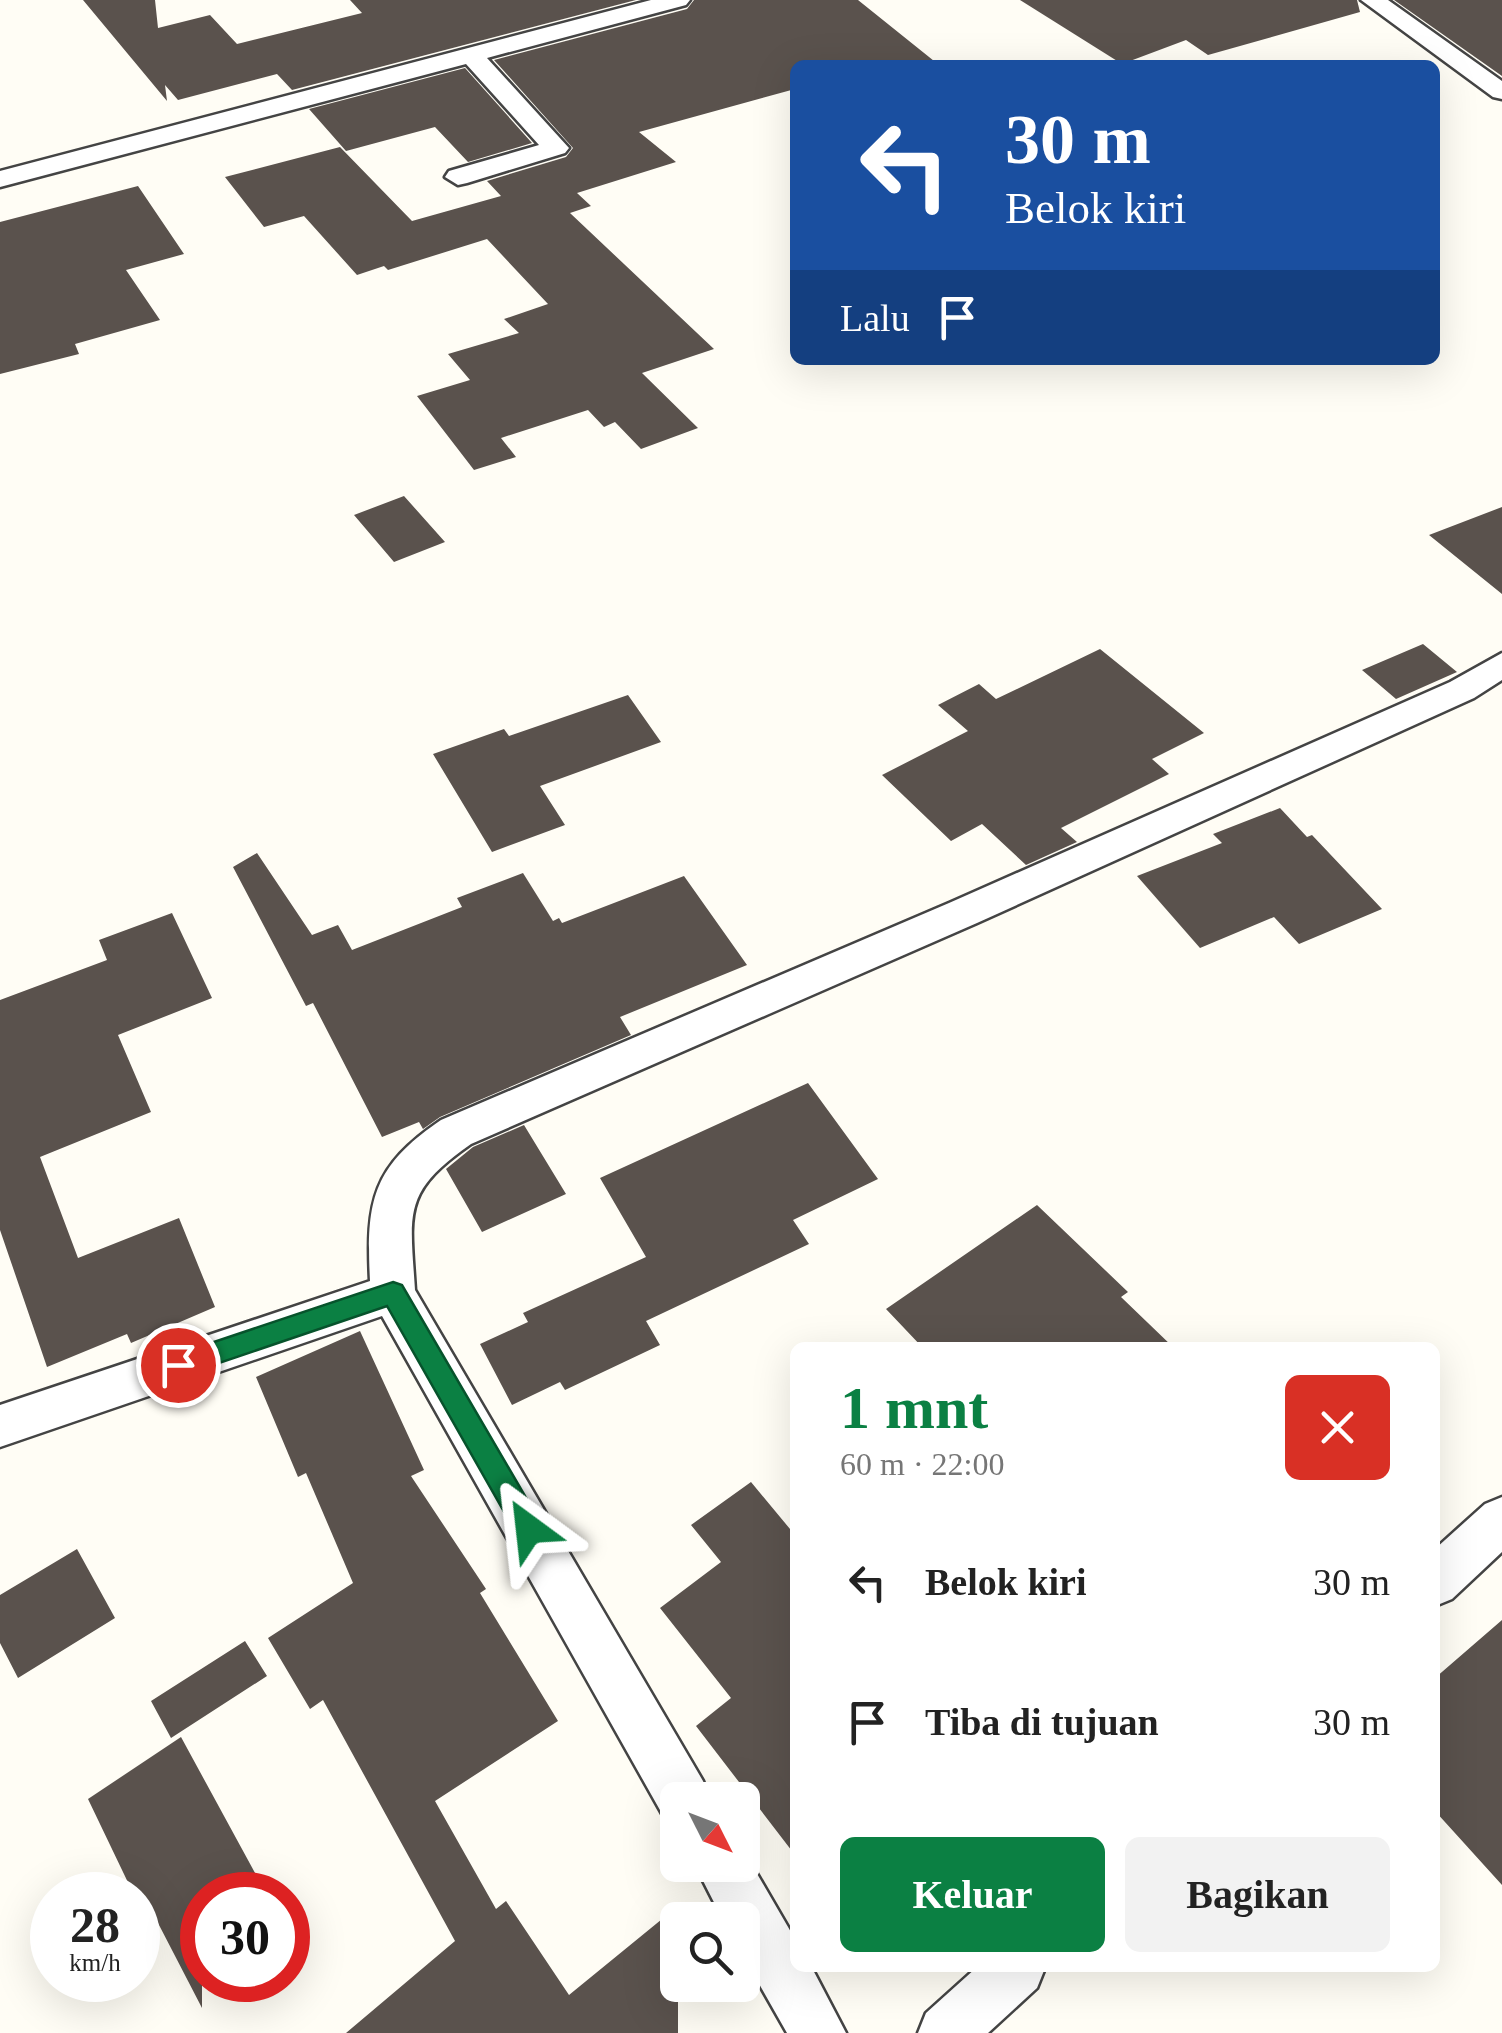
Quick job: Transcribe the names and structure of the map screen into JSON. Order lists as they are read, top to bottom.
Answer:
{
  "north": "bottom right",
  "page": {
    "turn": ["30 m", "Belok kiri"],
    "then": "Lalu",
    "heading": ["1 mnt", "60 m · 22:00"],
    "list": [
      {
        "name": "Belok kiri",
        "value": "30 m"
      },
      {
        "name": "Tiba di tujuan",
        "value": "30 m"
      }
    ],
    "buttons": ["Keluar", "Bagikan"],
    "speed": "28 km/h",
    "limit": "30"
  }
}
